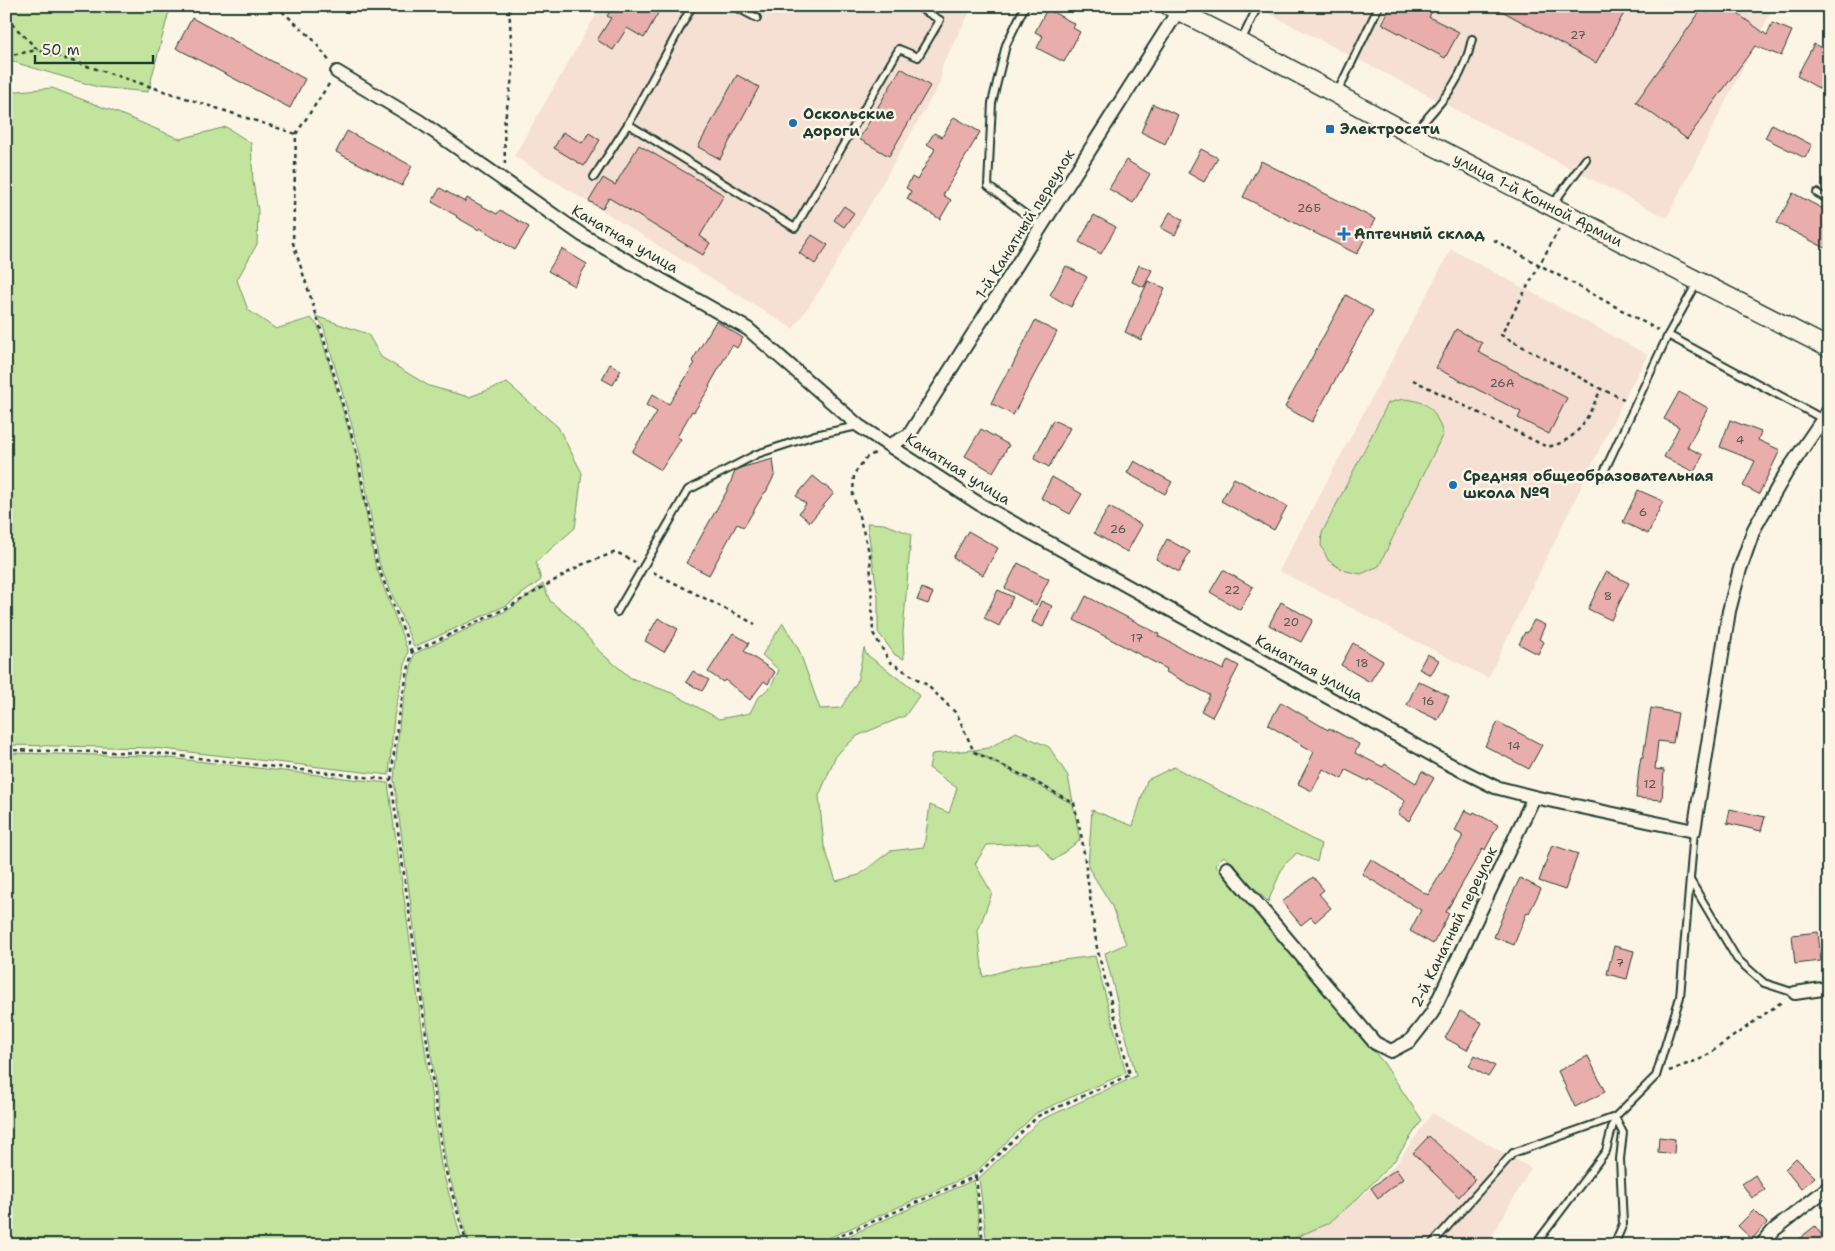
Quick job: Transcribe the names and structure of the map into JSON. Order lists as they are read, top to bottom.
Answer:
{
  "streets": {
    "main road": ["улица 1-й Конной Армии"],
    "street": ["1-й Канатный переулок", "Канатная улица", "2-й Канатный переулок"]
  },
  "crossings": [
    ["улица 1-й Конной Армии", "1-й Канатный переулок"],
    ["1-й Канатный переулок", "Канатная улица"],
    ["Канатная улица", "2-й Канатный переулок"]
  ],
  "places": {
    "other": ["Оскольские дороги", "Средняя общеобразовательная школа №9"],
    "transit": ["Электросети"],
    "health": ["Аптечный склад"]
  },
  "house_numbers": [
    "27",
    "26Б",
    "26А",
    "4",
    "6",
    "26",
    "22",
    "8",
    "20",
    "17",
    "18",
    "16",
    "14",
    "12",
    "7"
  ],
  "scale_bar": "50 m"
}
